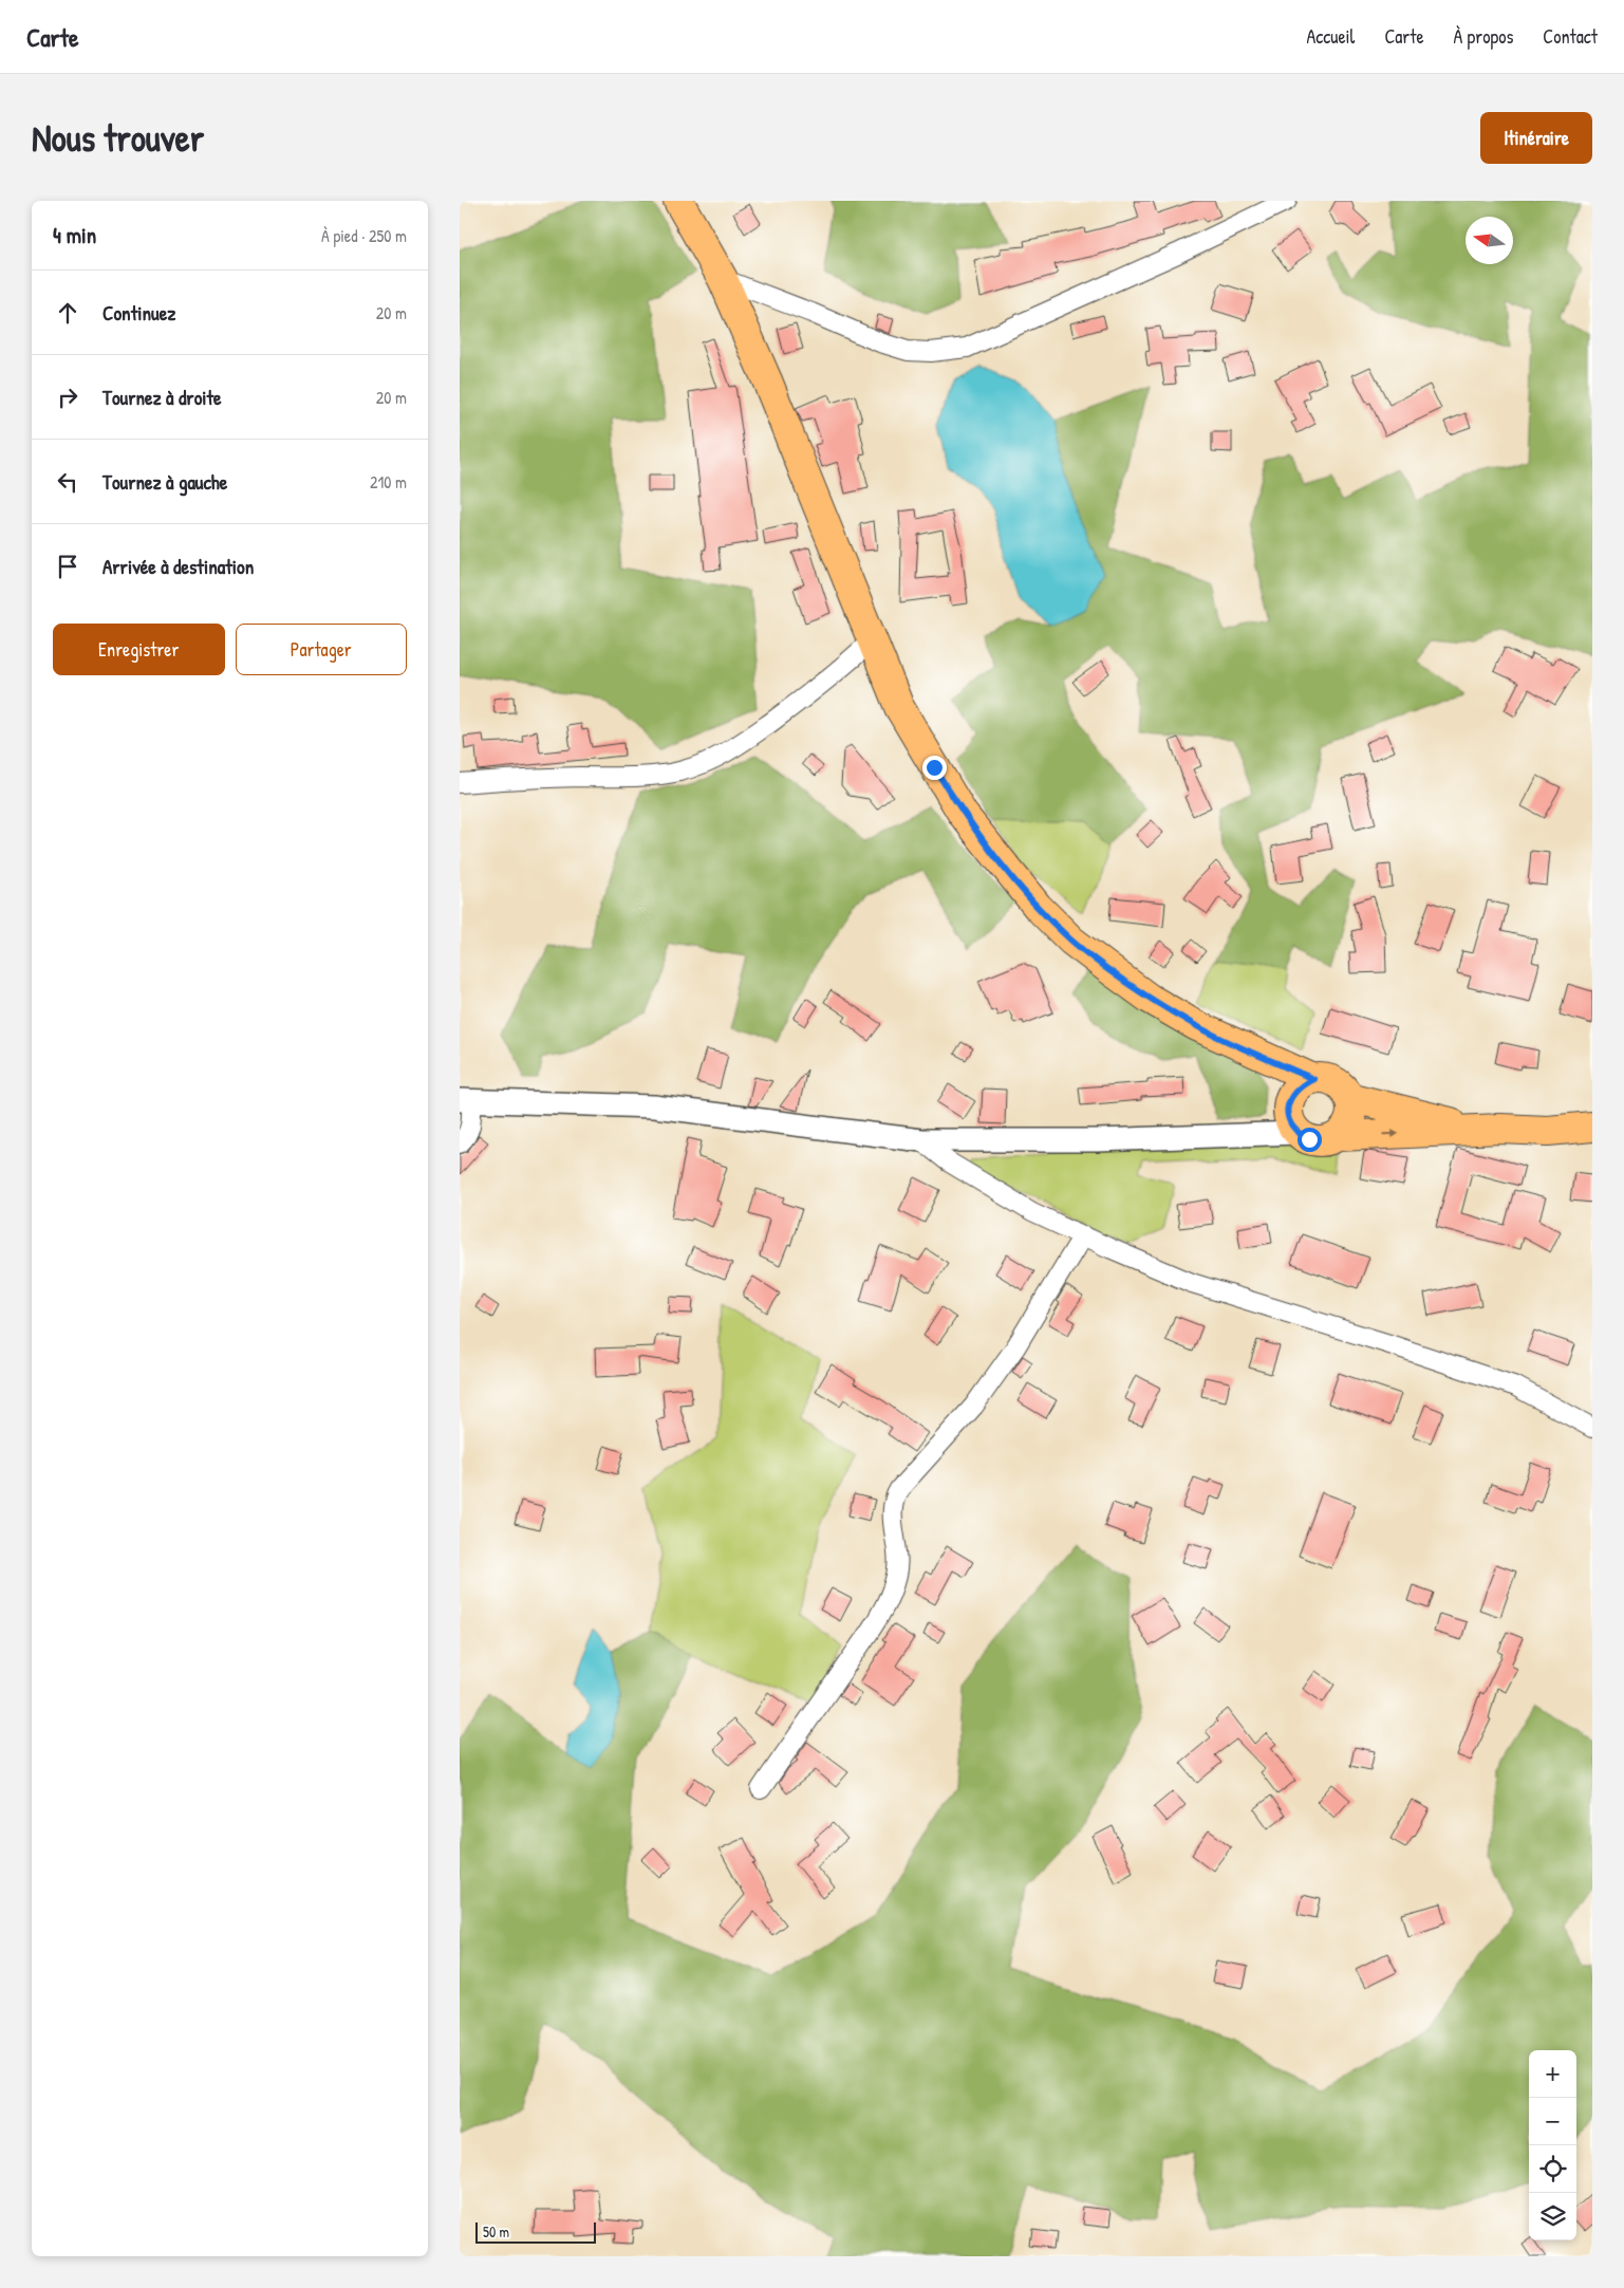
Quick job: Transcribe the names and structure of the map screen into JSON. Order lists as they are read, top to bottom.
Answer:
{
  "scale_bar": "50 m",
  "north": "left",
  "page": {
    "header": "Carte",
    "nav": [
      "Accueil",
      "Carte",
      "À propos",
      "Contact"
    ],
    "buttons": [
      "Itinéraire",
      ["Enregistrer", "Partager"]
    ],
    "title": "Nous trouver",
    "heading": ["4 min", "À pied · 250 m"],
    "list": [
      ["Continuez", "20 m"],
      ["Tournez à droite", "20 m"],
      ["Tournez à gauche", "210 m"],
      "Arrivée à destination"
    ],
    "map_buttons": ["+", "−"],
    "scale": "50 m"
  }
}
